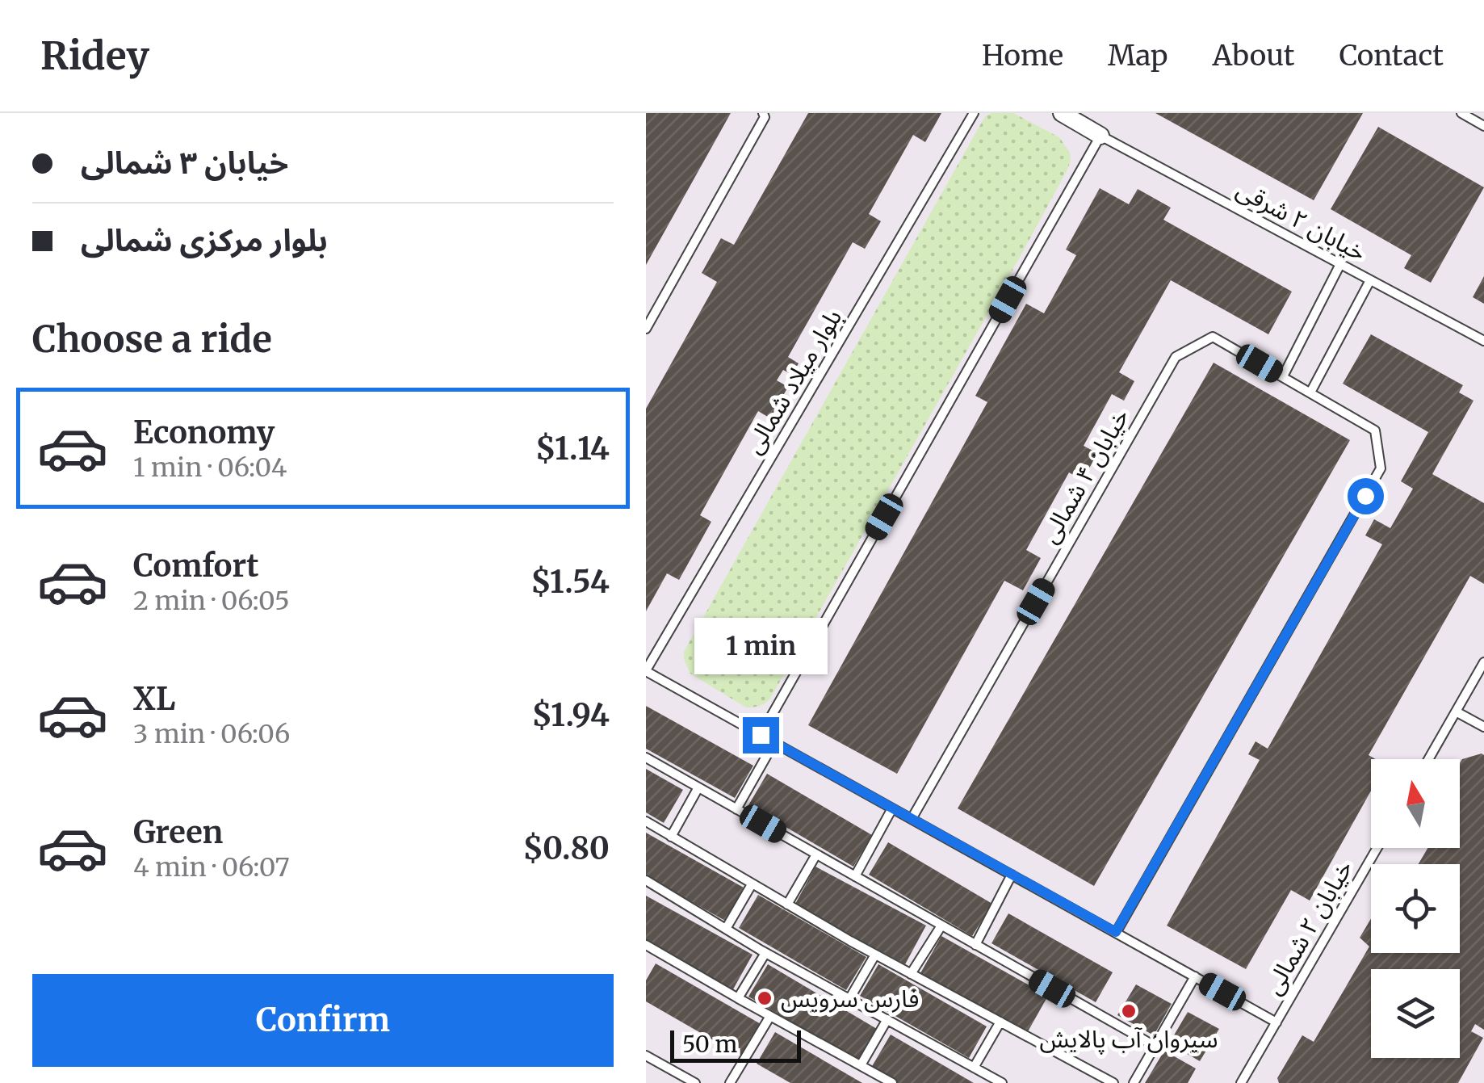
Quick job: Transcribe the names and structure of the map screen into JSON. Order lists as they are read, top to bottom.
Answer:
{
  "streets": {
    "lane": [
      "خیابان ۲ شرقی",
      "بلوار میلاد شمالی",
      "خیابان ۴ شمالی",
      "خیابان ۲ شمالی"
    ]
  },
  "places": ["فارس سرویس", "سیروان آب پالایش"],
  "scale_bar": "50 m",
  "north": "top",
  "page": {
    "header": "Ridey",
    "nav": [
      "Home",
      "Map",
      "About",
      "Contact"
    ],
    "banner": ["خیابان ۳ شمالی", "بلوار مرکزی شمالی"],
    "heading": "Choose a ride",
    "list": [
      {
        "name": "Economy",
        "note": "1 min · 06:04",
        "value": "$1.14"
      },
      {
        "name": "Comfort",
        "note": "2 min · 06:05",
        "value": "$1.54"
      },
      {
        "name": "XL",
        "note": "3 min · 06:06",
        "value": "$1.94"
      },
      {
        "name": "Green",
        "note": "4 min · 06:07",
        "value": "$0.80"
      }
    ],
    "bubble": "1 min",
    "buttons": "Confirm",
    "scale": "50 m"
  }
}
